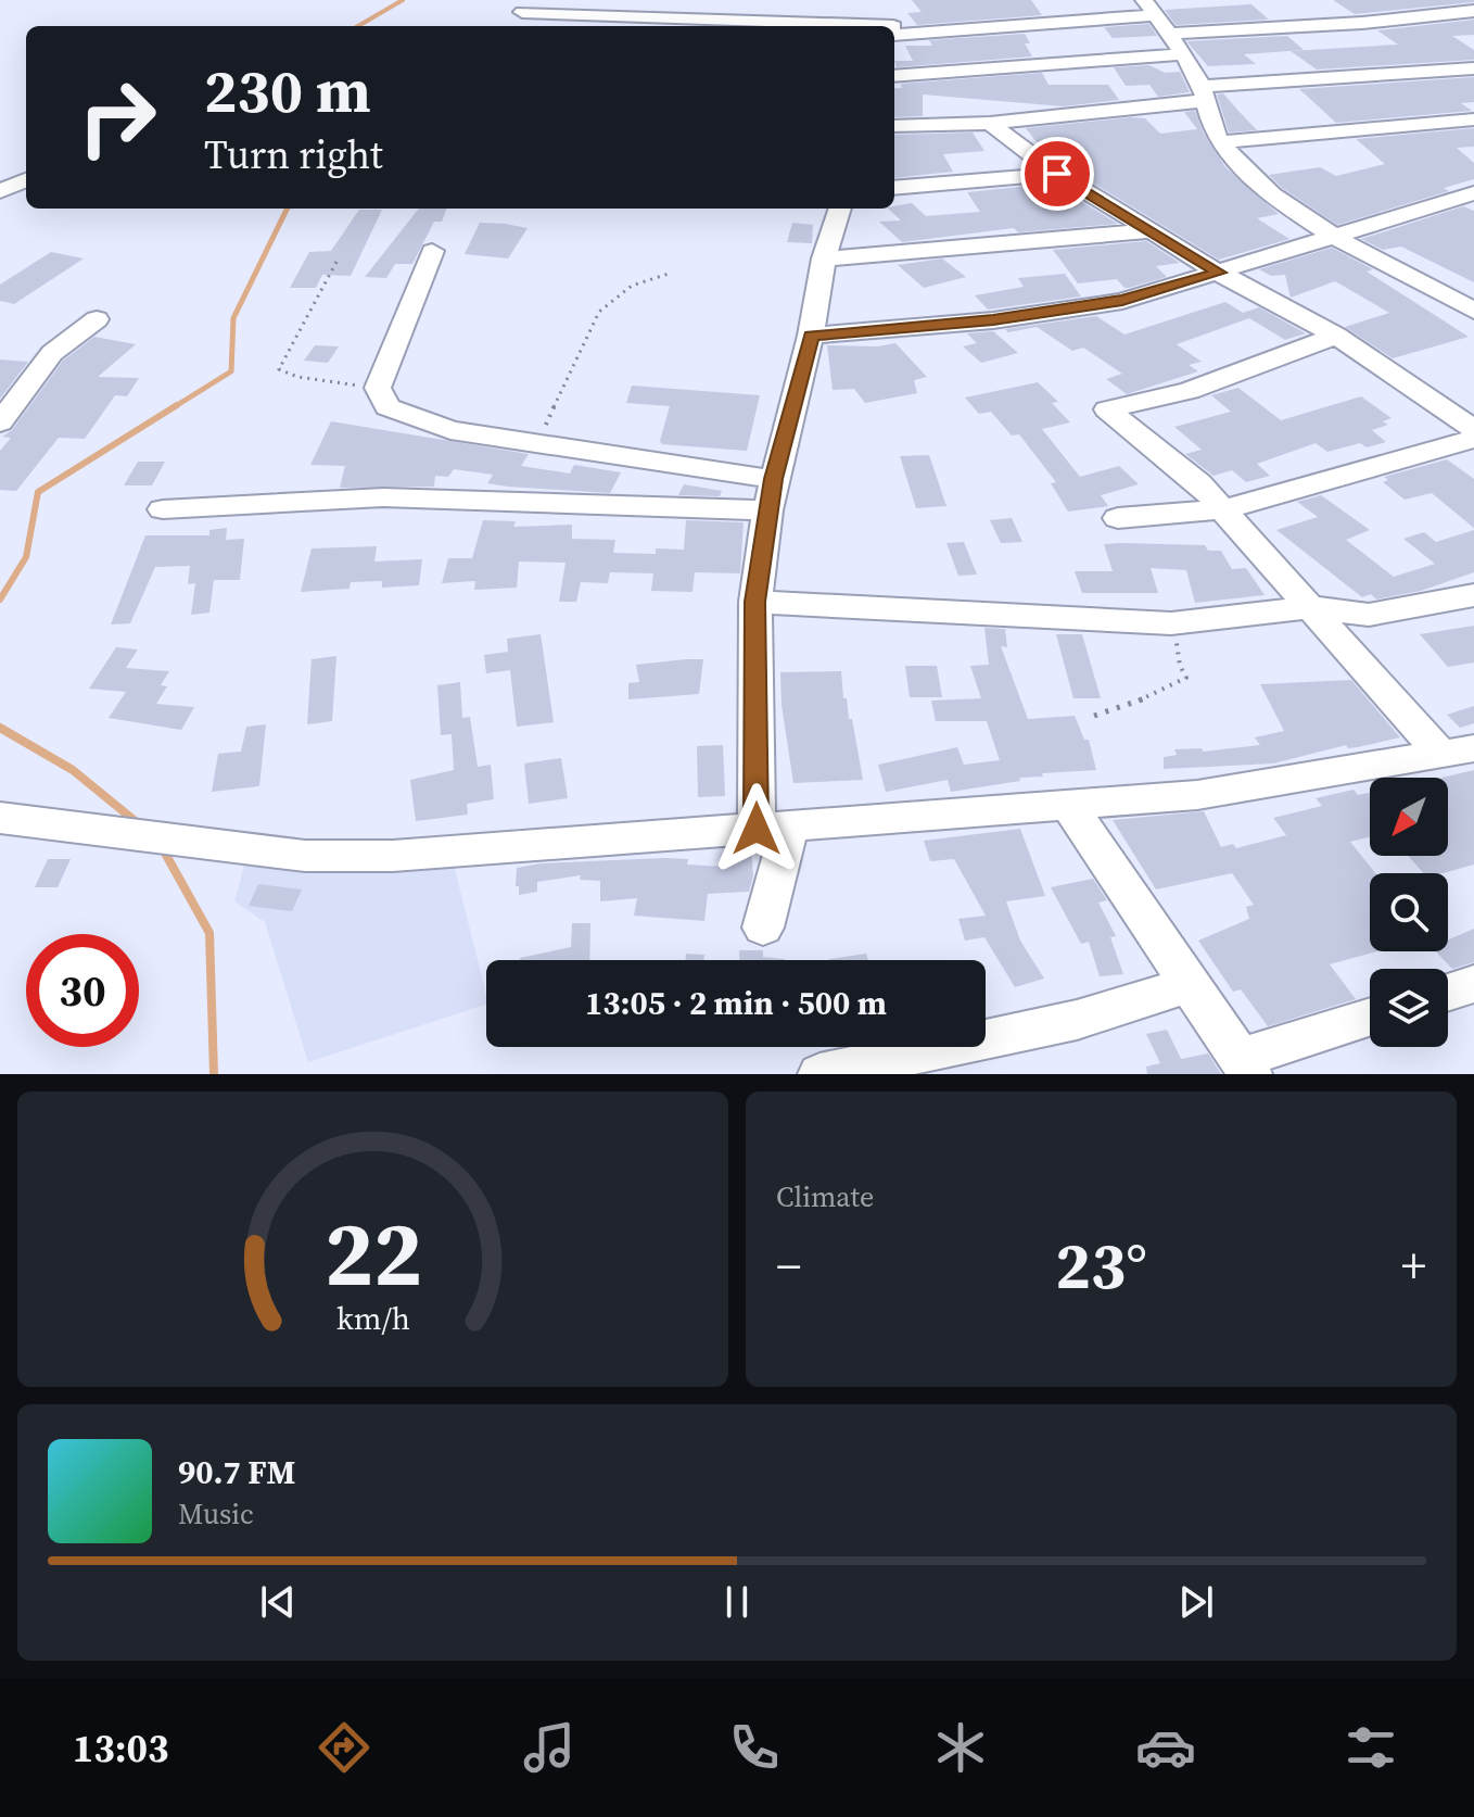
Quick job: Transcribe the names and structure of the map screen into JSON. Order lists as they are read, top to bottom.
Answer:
{
  "north": "bottom left",
  "page": {
    "turn": ["230 m", "Turn right"],
    "limit": "30",
    "trip": "13:05 · 2 min · 500 m",
    "tile": "Climate",
    "heat": ["−", "23°", "+"],
    "song": ["90.7 FM", "Music"],
    "tabs": "13:03",
    "gauge": ["22", "km/h"]
  }
}
